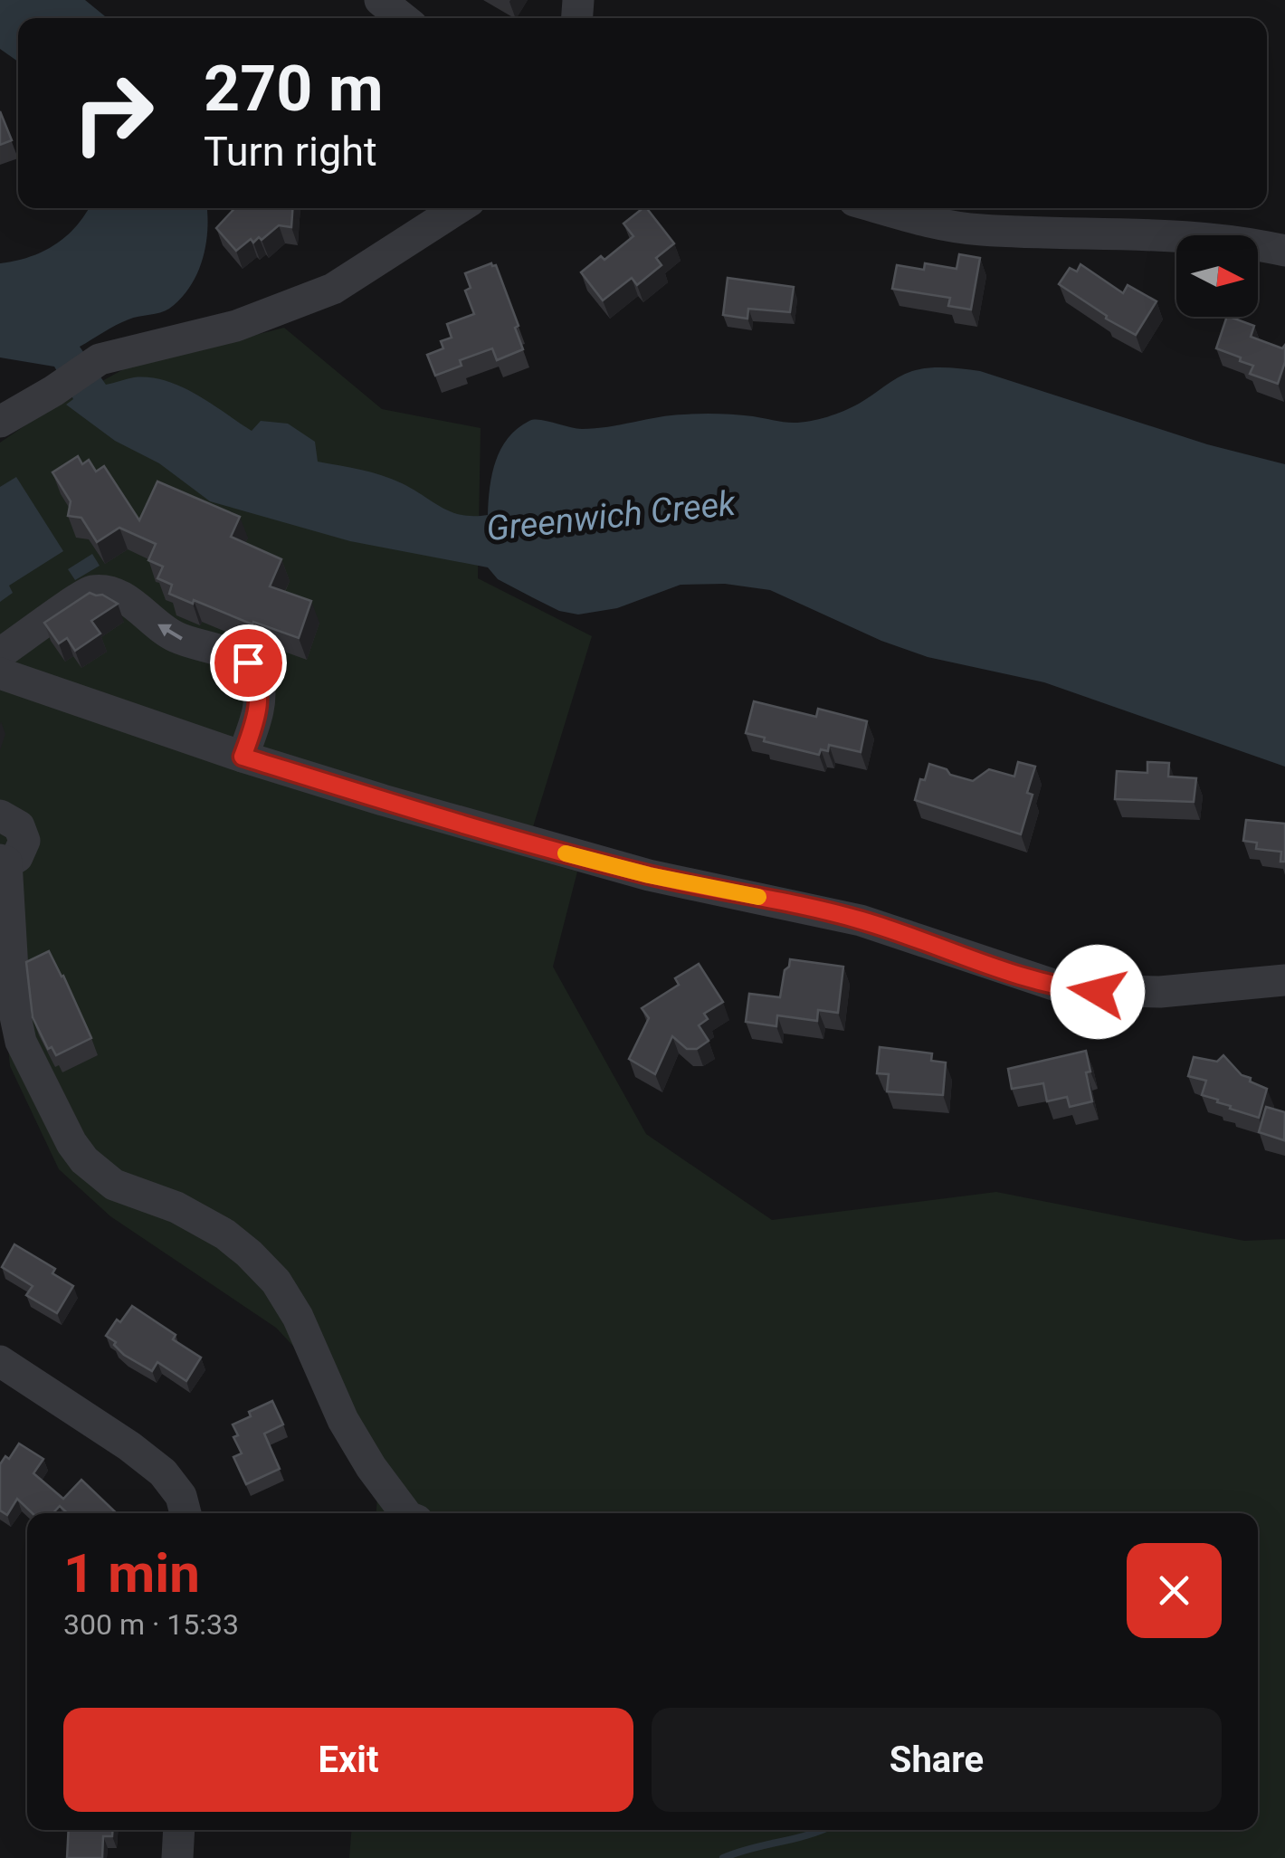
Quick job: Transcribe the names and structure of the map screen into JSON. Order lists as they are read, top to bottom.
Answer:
{
  "water": ["Greenwich Creek"],
  "north": "right",
  "page": {
    "turn": ["270 m", "Turn right"],
    "heading": ["1 min", "300 m · 15:33"],
    "buttons": ["Exit", "Share"]
  }
}
